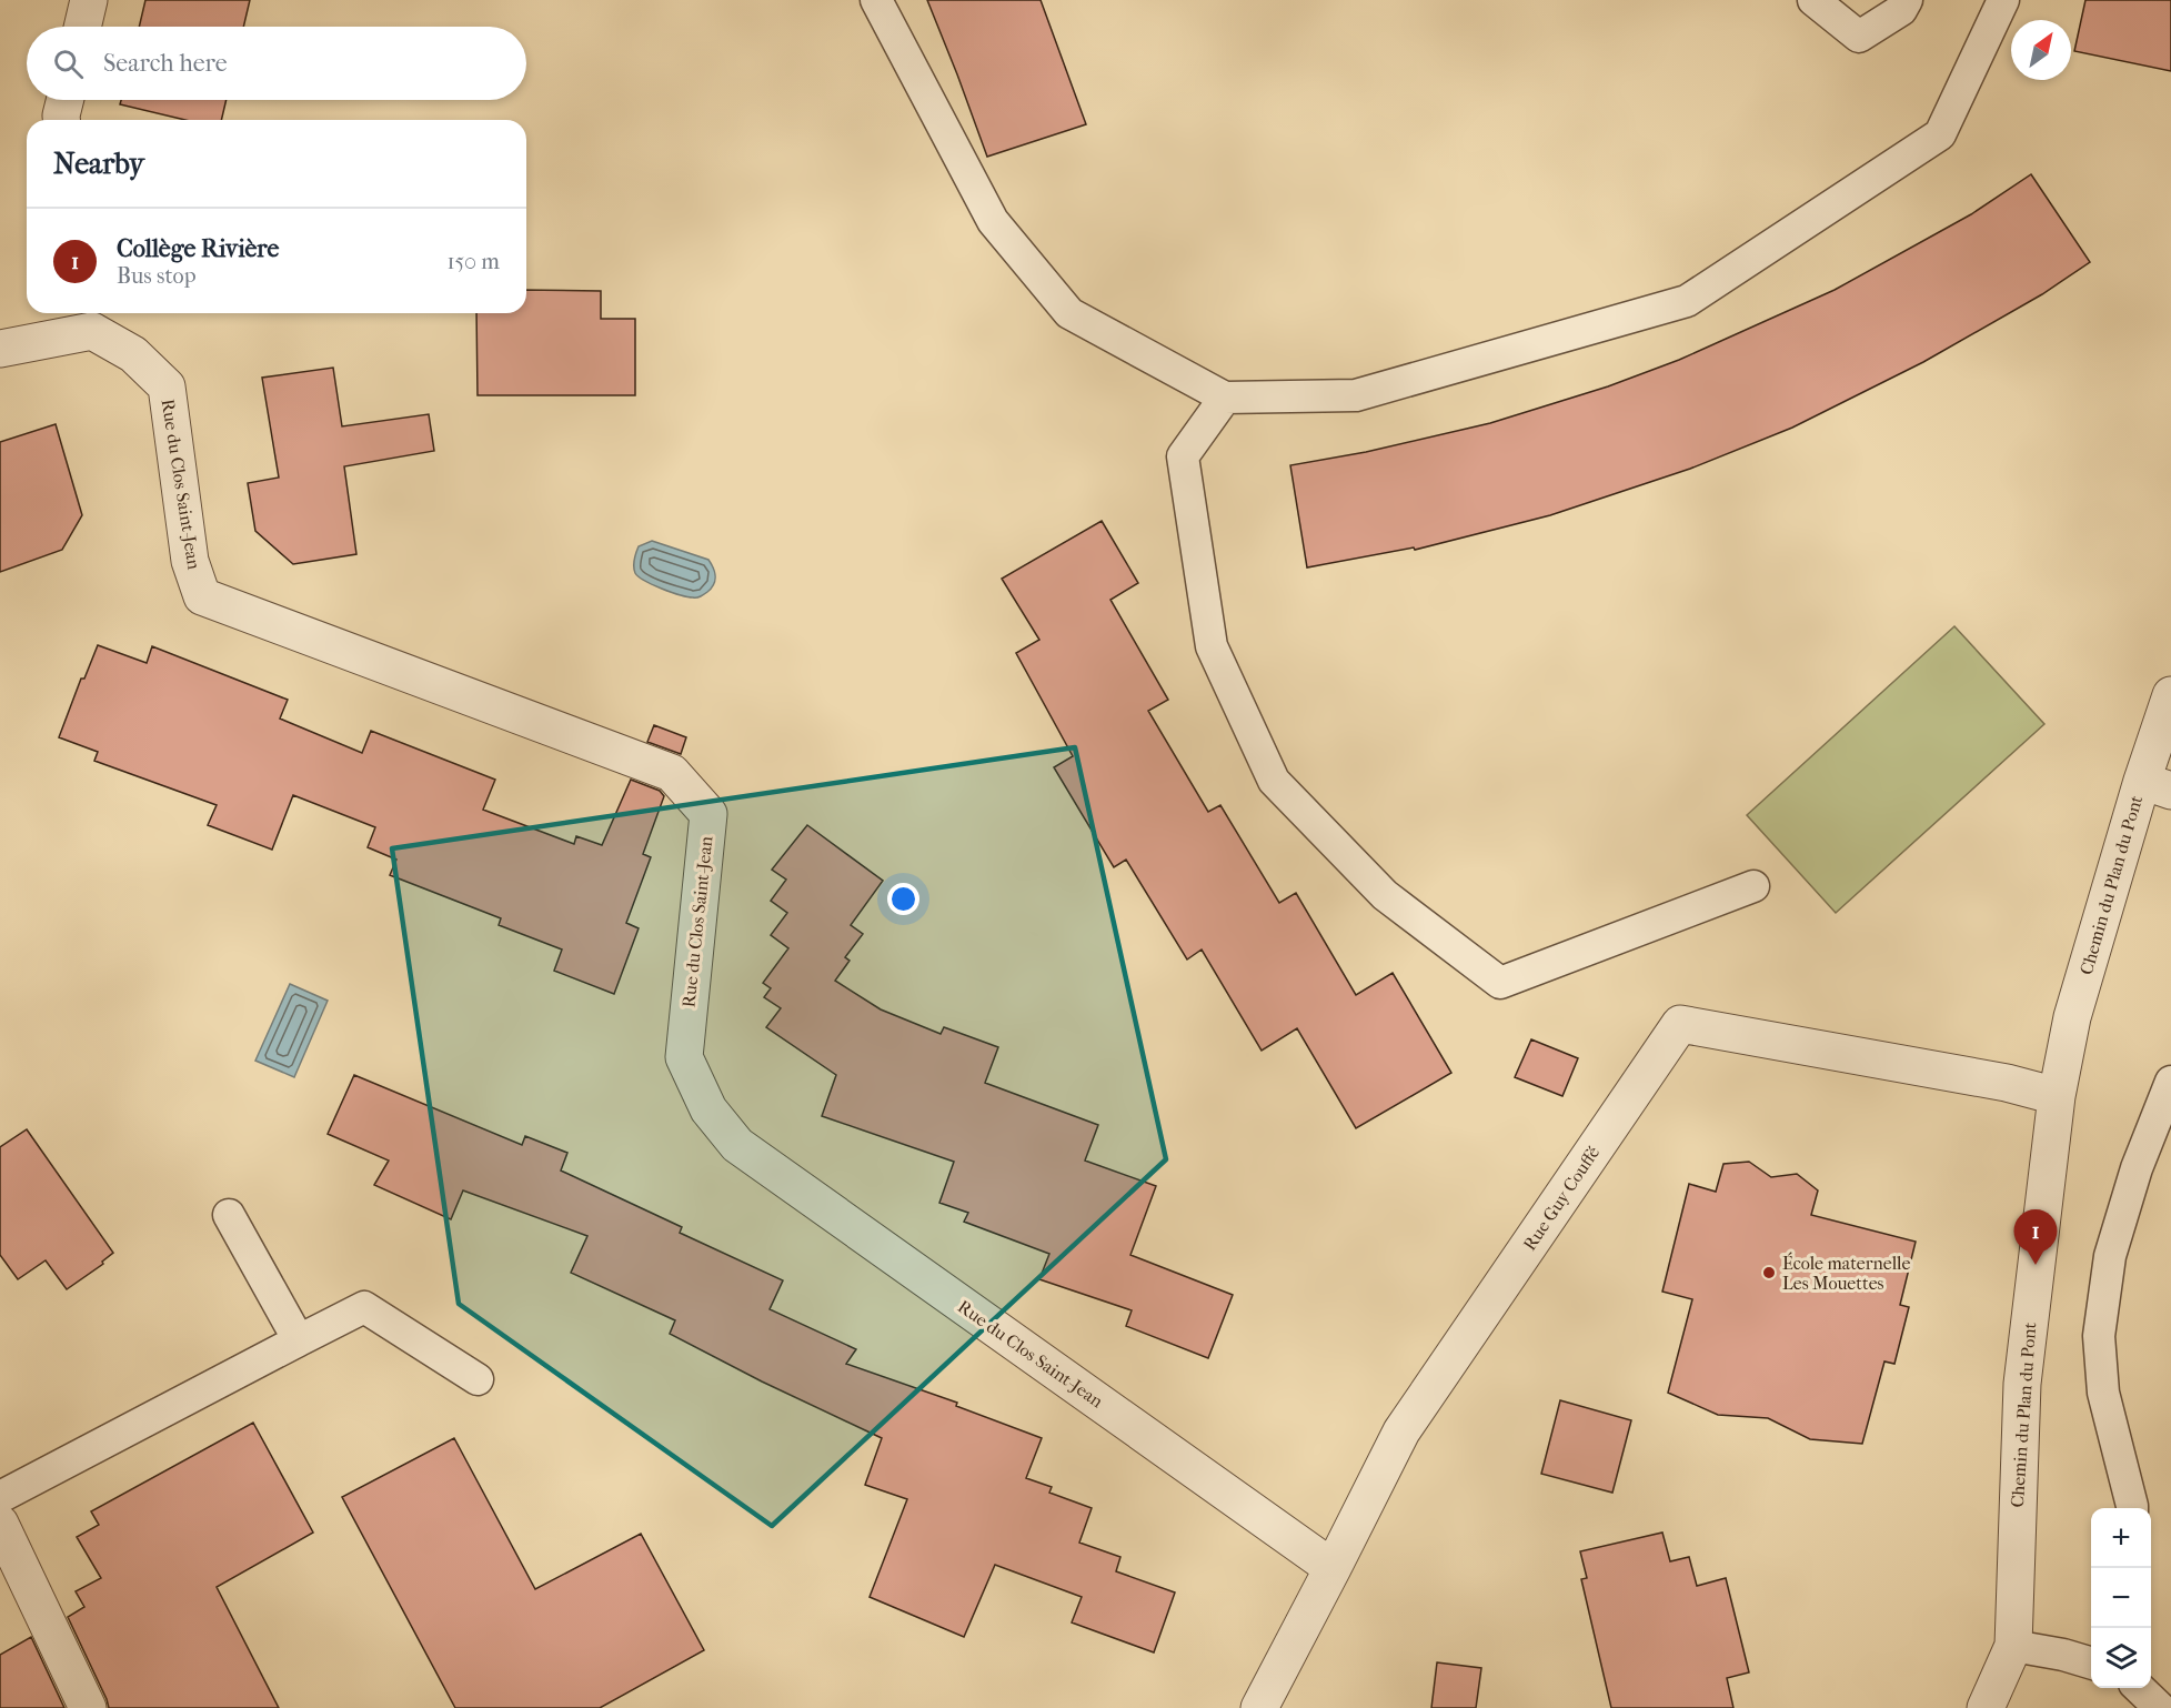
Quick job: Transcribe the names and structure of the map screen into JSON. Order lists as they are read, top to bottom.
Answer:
{
  "streets": {
    "street": ["Rue du Clos Saint-Jean", "Chemin du Plan du Pont", "Rue Guy Couffé"]
  },
  "crossings": [
    ["Rue du Clos Saint-Jean", "Rue Guy Couffé"],
    ["Chemin du Plan du Pont", "Rue Guy Couffé"]
  ],
  "places": ["École maternelle Les Mouettes"],
  "north": "top right",
  "page": {
    "search": "Search here",
    "heading": "Nearby",
    "list": [
      {
        "mark": "1",
        "name": "Collège Rivière",
        "note": "Bus stop",
        "value": "150 m"
      }
    ],
    "pins": "1",
    "map_buttons": ["+", "−"]
  }
}
